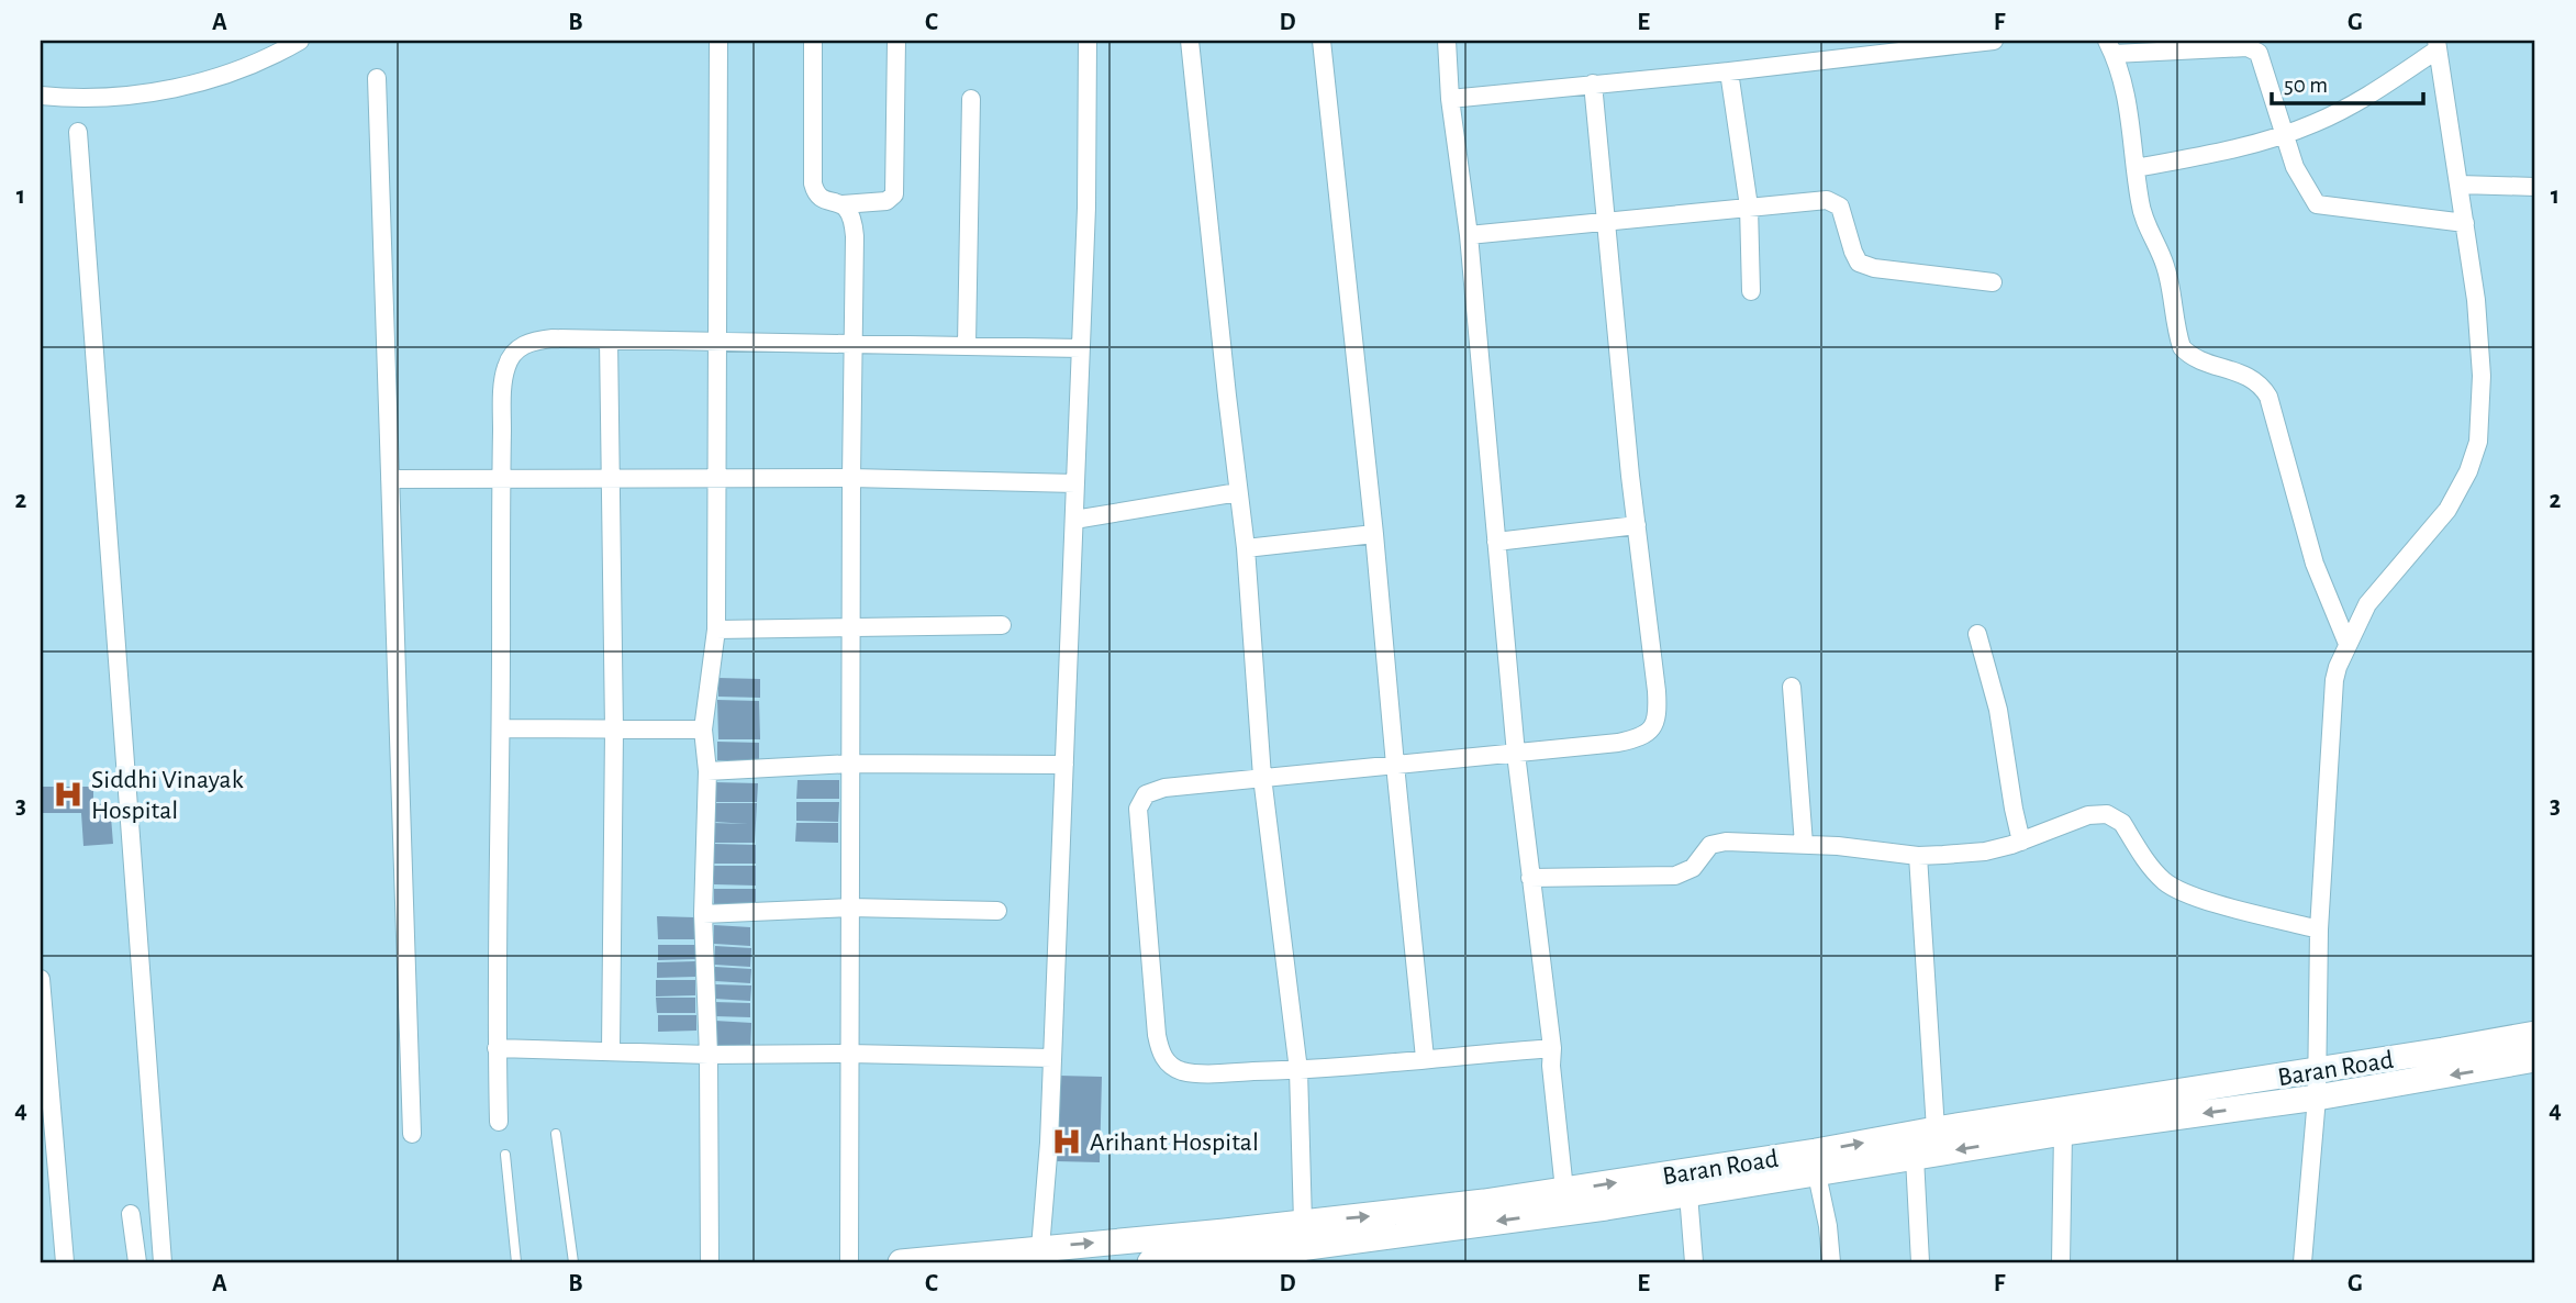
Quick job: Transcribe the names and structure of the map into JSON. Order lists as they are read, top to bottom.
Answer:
{
  "streets": {
    "main road": ["Baran Road"]
  },
  "places": {
    "hospital": ["Siddhi Vinayak Hospital", "Arihant Hospital"]
  },
  "scale_bar": "50 m",
  "grid": {
    "columns": [
      "A",
      "B",
      "C",
      "D",
      "E",
      "F",
      "G"
    ],
    "rows": [
      "1",
      "2",
      "3",
      "4"
    ]
  }
}
